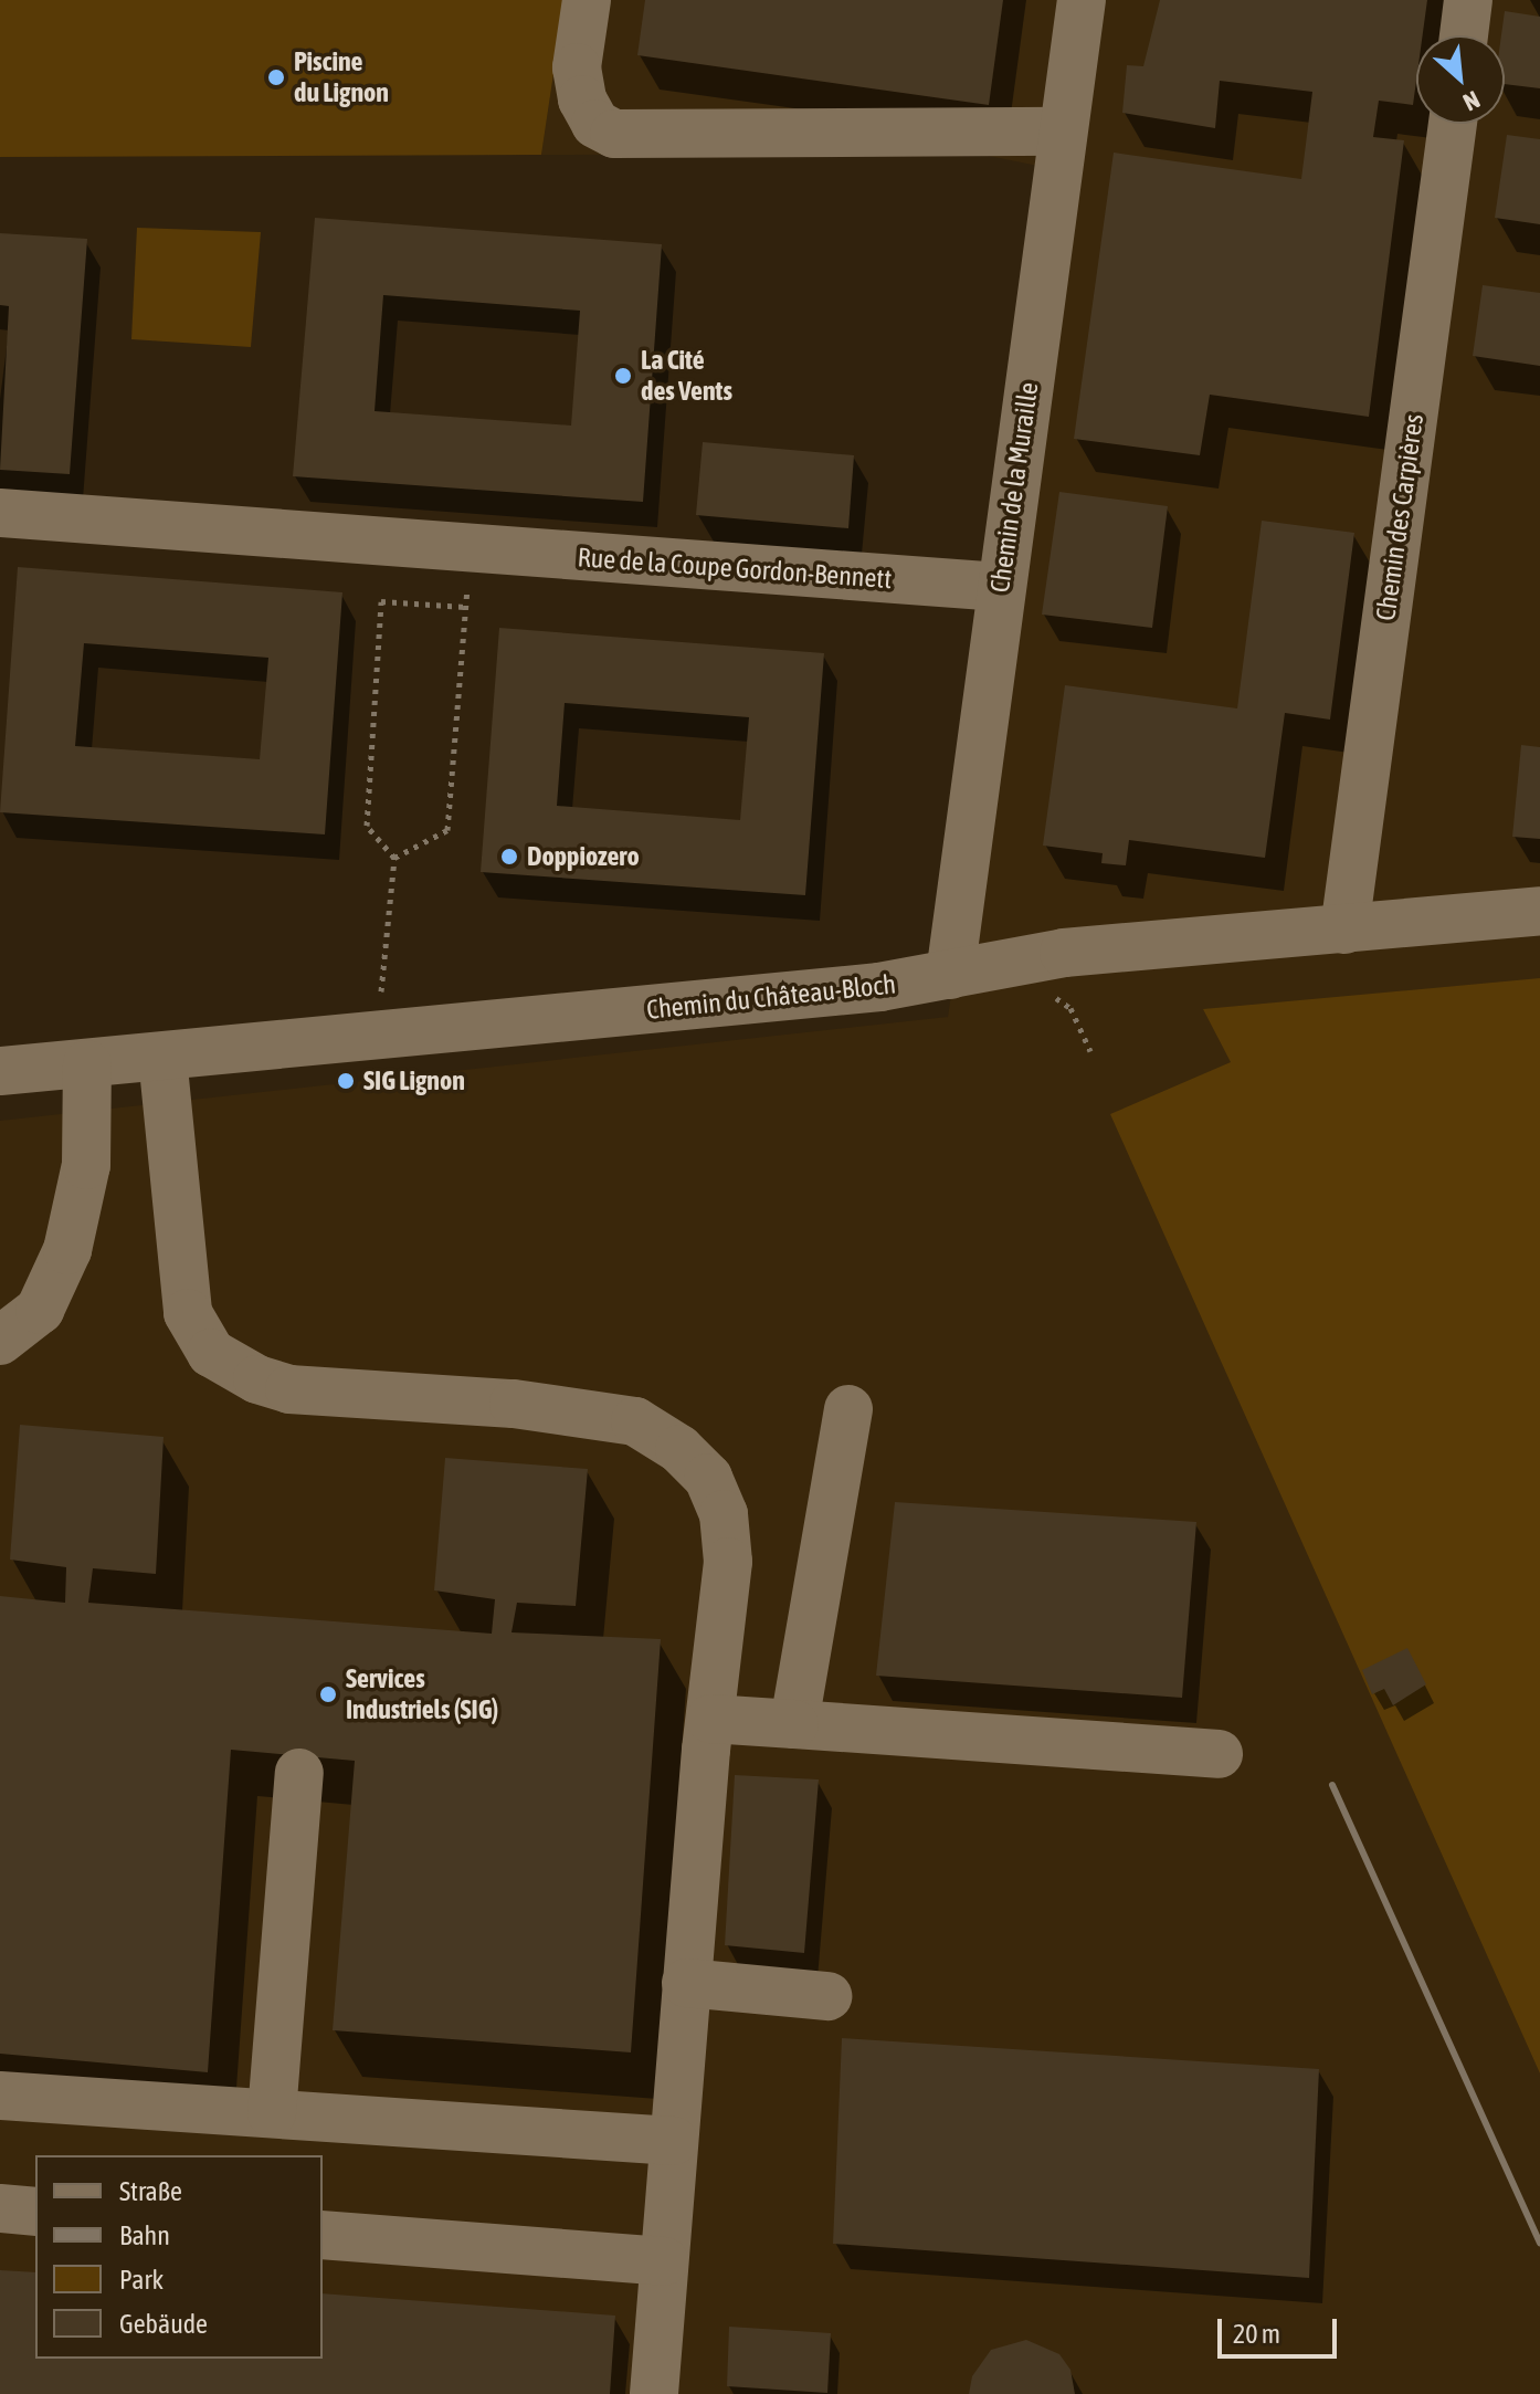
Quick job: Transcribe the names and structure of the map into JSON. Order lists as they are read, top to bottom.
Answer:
{
  "streets": {
    "street": [
      "Chemin de la Muraille",
      "Chemin des Carpières",
      "Rue de la Coupe Gordon-Bennett",
      "Chemin du Château-Bloch"
    ]
  },
  "crossings": [
    ["Chemin de la Muraille", "Rue de la Coupe Gordon-Bennett"],
    ["Chemin de la Muraille", "Chemin du Château-Bloch"],
    ["Chemin des Carpières", "Chemin du Château-Bloch"]
  ],
  "places": [
    "Piscine du Lignon",
    "La Cité des Vents",
    "Doppiozero",
    "SIG Lignon",
    "Services Industriels (SIG)"
  ],
  "legend": [
    "Straße",
    "Bahn",
    "Park",
    "Gebäude"
  ],
  "scale_bar": "20 m",
  "north": "bottom right"
}
